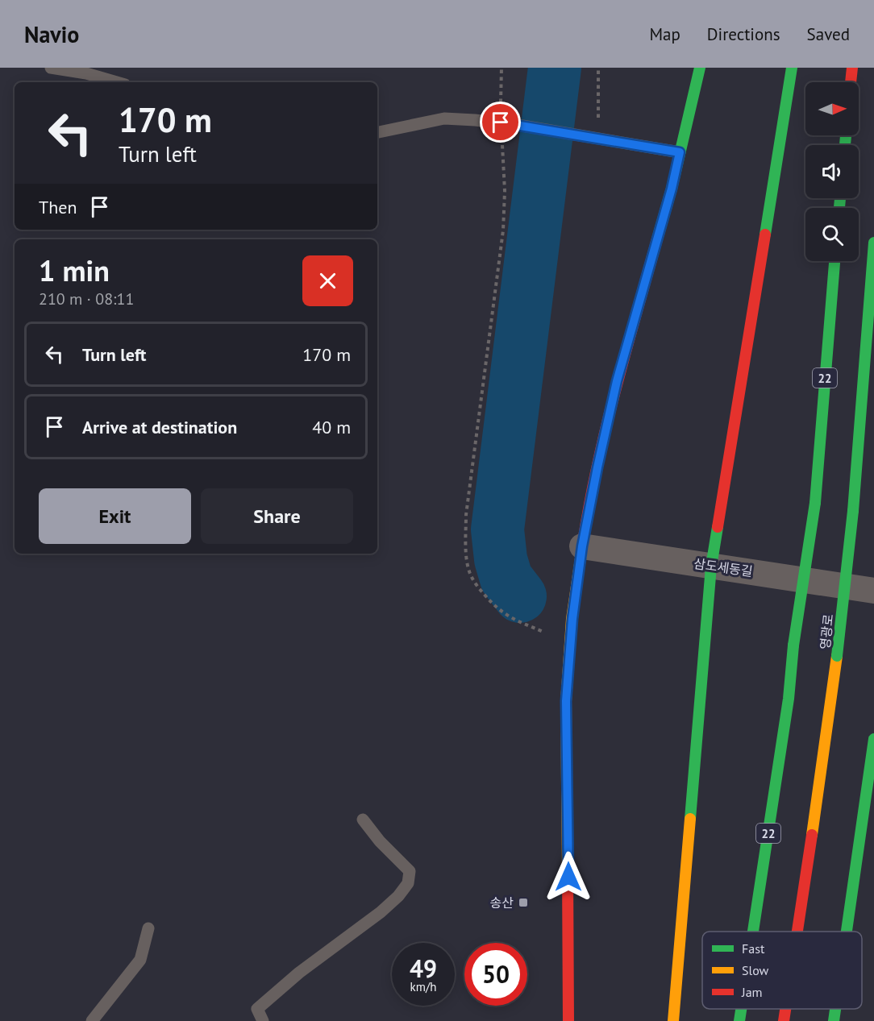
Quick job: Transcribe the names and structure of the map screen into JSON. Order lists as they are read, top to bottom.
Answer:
{
  "streets": {
    "main road": ["22", "영광로"],
    "street": ["삼도세동길"]
  },
  "places": {
    "transit": ["송산"]
  },
  "legend": ["Fast", "Slow", "Jam"],
  "north": "right",
  "page": {
    "header": "Navio",
    "nav": ["Map", "Directions", "Saved"],
    "turn": ["170 m", "Turn left"],
    "then": "Then",
    "heading": ["1 min", "210 m · 08:11"],
    "list": [
      {
        "name": "Turn left",
        "value": "170 m"
      },
      {
        "name": "Arrive at destination",
        "value": "40 m"
      }
    ],
    "buttons": ["Exit", "Share"],
    "speed": "49 km/h",
    "limit": "50"
  }
}
